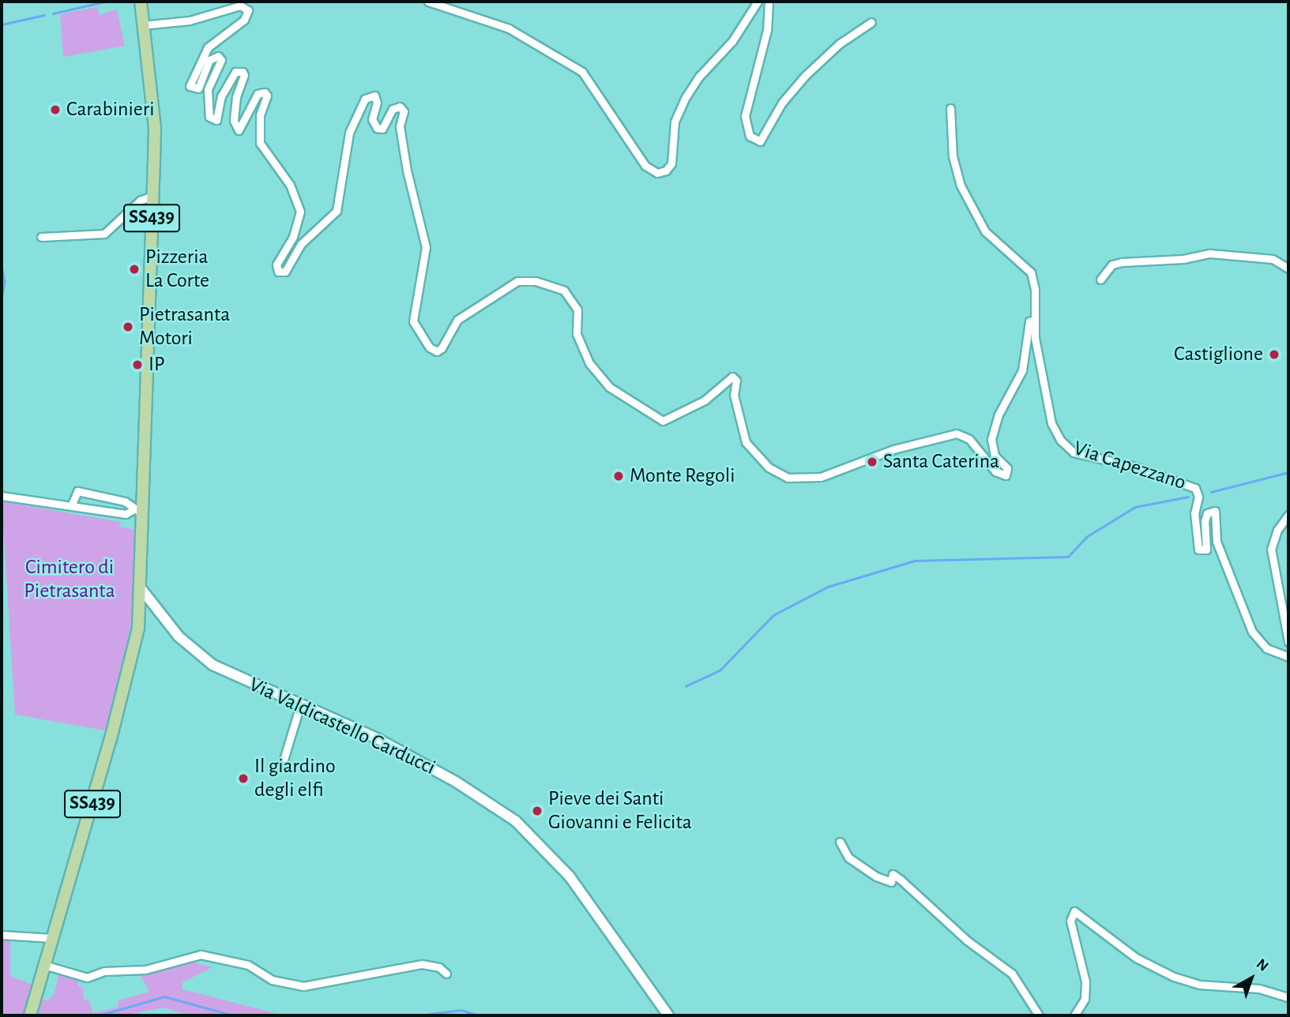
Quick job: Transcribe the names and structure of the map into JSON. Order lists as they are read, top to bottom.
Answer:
{
  "streets": {
    "main road": ["SS439"],
    "street": ["Via Capezzano", "Via Valdicastello Carducci"]
  },
  "crossings": [
    ["SS439", "Via Valdicastello Carducci"]
  ],
  "parks": ["Cimitero di Pietrasanta"],
  "places": [
    "Carabinieri",
    "Pizzeria La Corte",
    "Pietrasanta Motori",
    "Castiglione",
    "IP",
    "Santa Caterina",
    "Monte Regoli",
    "Il giardino degli elfi",
    "Pieve dei Santi Giovanni e Felicita"
  ],
  "north": "top right"
}
